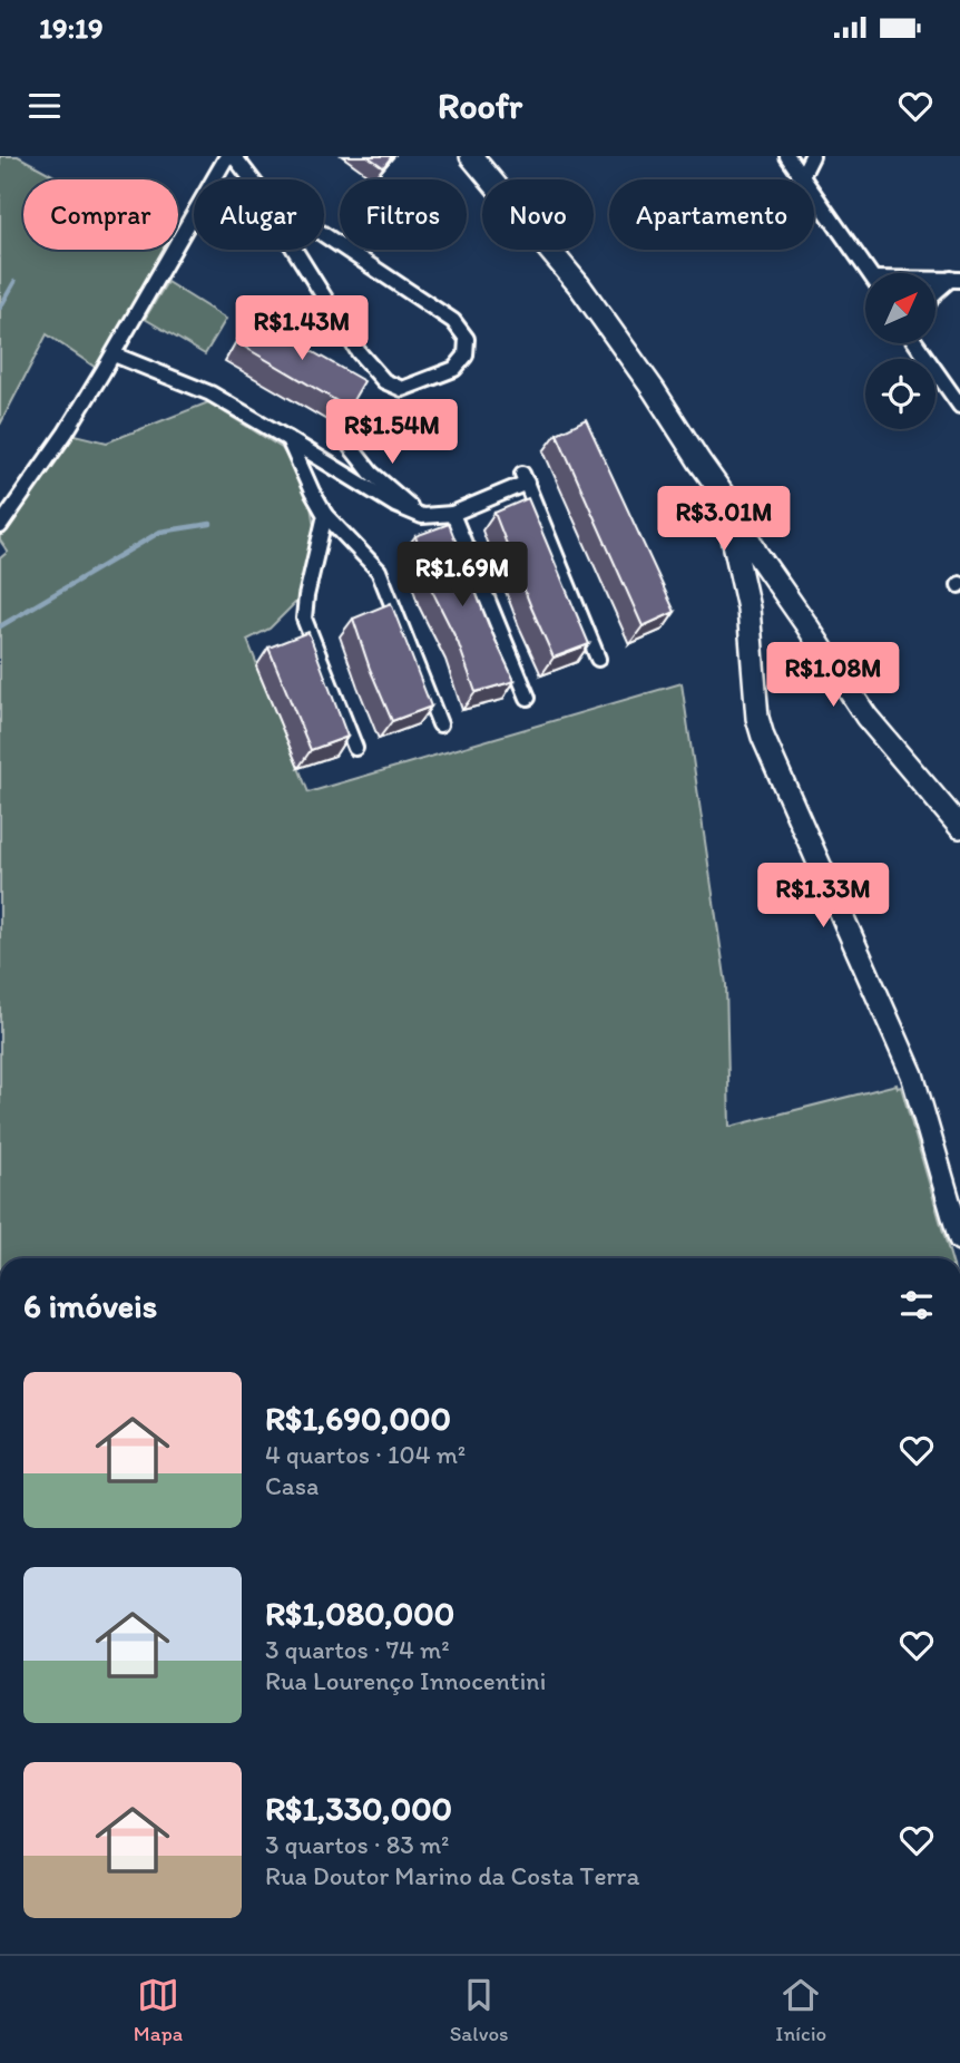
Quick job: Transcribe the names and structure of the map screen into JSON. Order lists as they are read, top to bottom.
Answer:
{
  "north": "top right",
  "page": {
    "status": "19:19",
    "header": "Roofr",
    "chip": [
      "Comprar",
      "Alugar",
      "Filtros",
      "Novo",
      "Apartamento"
    ],
    "price": [
      "R$1.43M",
      "R$1.54M",
      "R$3.01M",
      "R$1.69M",
      "R$1.08M",
      "R$1.33M"
    ],
    "heading": "6 imóveis",
    "list": [
      {
        "name": "R$1,690,000",
        "note": "4 quartos · 104 m² · Casa"
      },
      {
        "name": "R$1,080,000",
        "note": "3 quartos · 74 m² · Rua Lourenço Innocentini"
      },
      {
        "name": "R$1,330,000",
        "note": "3 quartos · 83 m² · Rua Doutor Marino da Costa Terra"
      }
    ],
    "tabs": ["Mapa", "Salvos", "Início"]
  }
}
